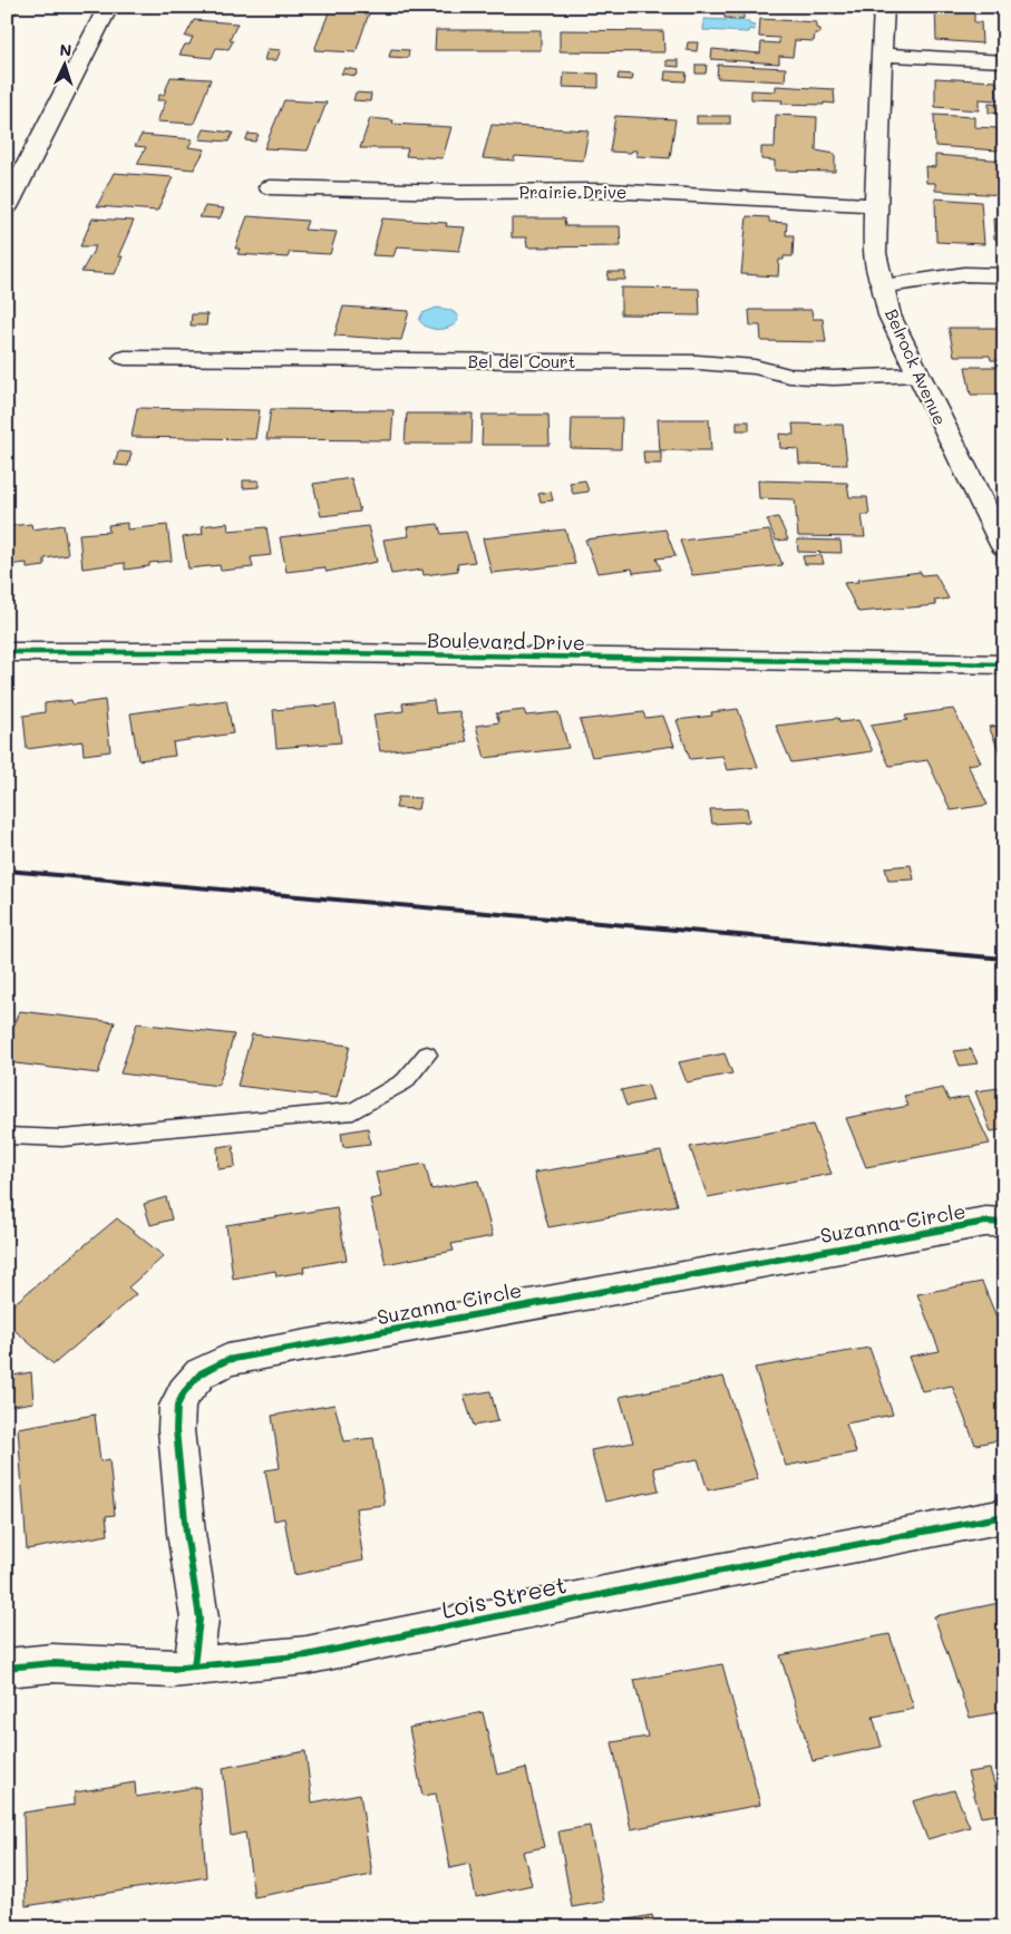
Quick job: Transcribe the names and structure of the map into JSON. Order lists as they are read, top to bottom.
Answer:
{
  "streets": {
    "street": [
      "Prairie Drive",
      "Bel del Court",
      "Belrock Avenue",
      "Boulevard Drive",
      "Suzanna Circle",
      "Lois Street"
    ]
  },
  "crossings": [
    ["Prairie Drive", "Belrock Avenue"],
    ["Bel del Court", "Belrock Avenue"],
    ["Suzanna Circle", "Lois Street"]
  ],
  "north": "top"
}
